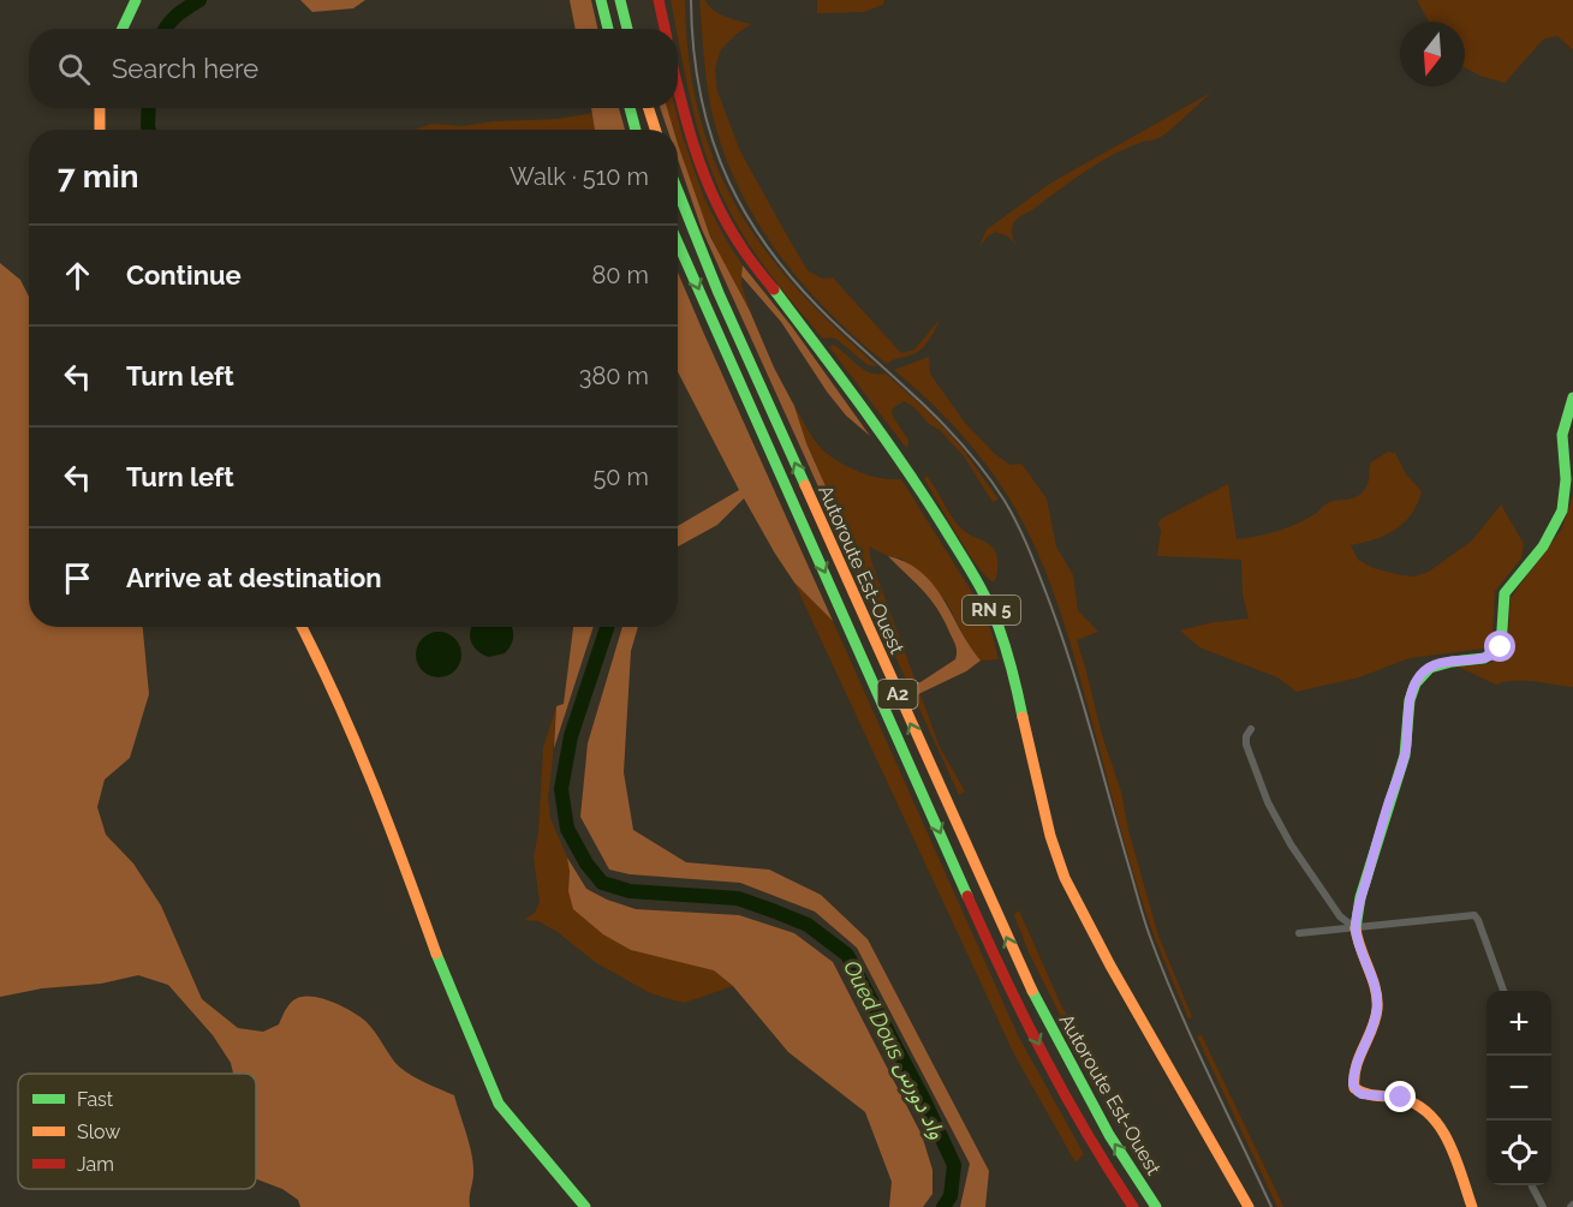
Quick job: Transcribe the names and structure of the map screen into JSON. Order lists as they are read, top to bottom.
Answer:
{
  "streets": {
    "main road": ["Autoroute Est-Ouest", "RN 5", "A2"]
  },
  "water": ["Oued Dous واد دورس"],
  "legend": ["Fast", "Slow", "Jam"],
  "north": "bottom",
  "page": {
    "search": "Search here",
    "heading": ["7 min", "Walk · 510 m"],
    "list": [
      ["Continue", "80 m"],
      ["Turn left", "380 m"],
      ["Turn left", "50 m"],
      "Arrive at destination"
    ],
    "map_buttons": ["+", "−"]
  }
}
